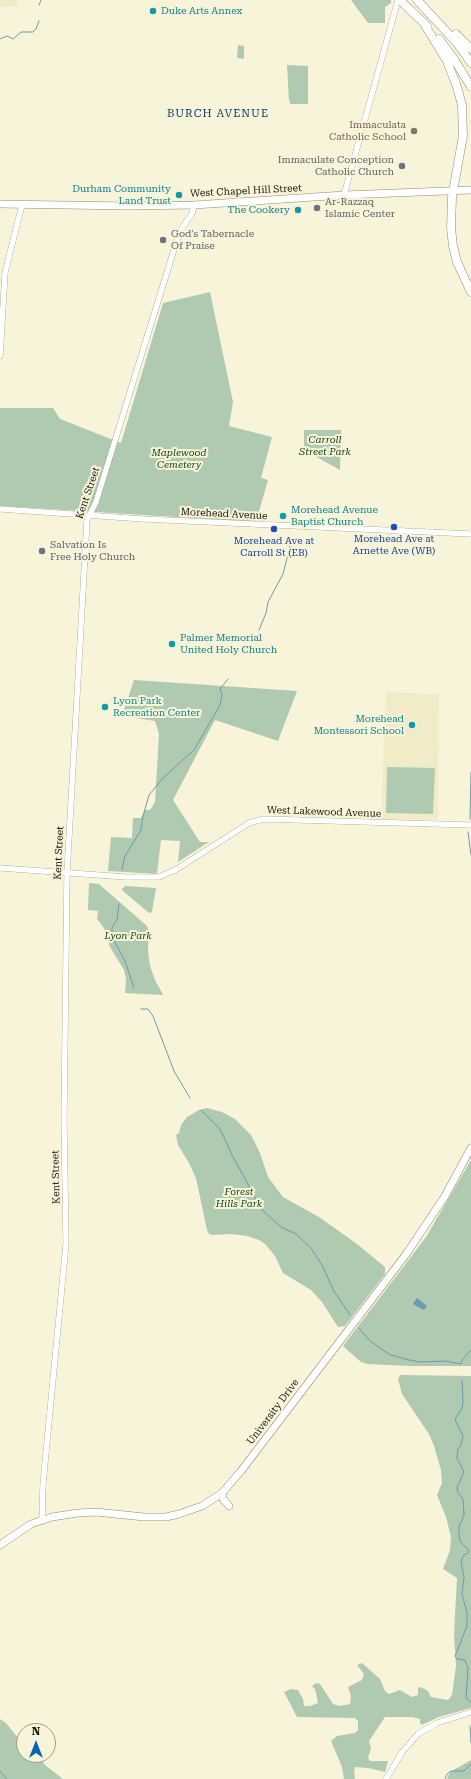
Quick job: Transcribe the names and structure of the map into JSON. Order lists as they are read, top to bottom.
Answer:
{
  "streets": {
    "main road": ["West Chapel Hill Street", "University Drive"],
    "street": ["Kent Street", "Morehead Avenue", "West Lakewood Avenue"]
  },
  "crossings": [
    ["West Chapel Hill Street", "Kent Street"],
    ["Kent Street", "Morehead Avenue"],
    ["Kent Street", "West Lakewood Avenue"],
    ["Kent Street", "University Drive"]
  ],
  "districts": ["BURCH AVENUE"],
  "parks": [
    "Carroll Street Park",
    "Maplewood Cemetery",
    "Lyon Park",
    "Forest Hills Park"
  ],
  "places": [
    "Duke Arts Annex",
    "Immaculata Catholic School",
    "Immaculate Conception Catholic Church",
    "Durham Community Land Trust",
    "Ar-Razzaq Islamic Center",
    "The Cookery",
    "God's Tabernacle Of Praise",
    "Morehead Avenue Baptist Church",
    "Morehead Ave at Arnette Ave (WB)",
    "Morehead Ave at Carroll St (EB)",
    "Salvation Is Free Holy Church",
    "Palmer Memorial United Holy Church",
    "Lyon Park Recreation Center",
    "Morehead Montessori School"
  ],
  "north": "top"
}
